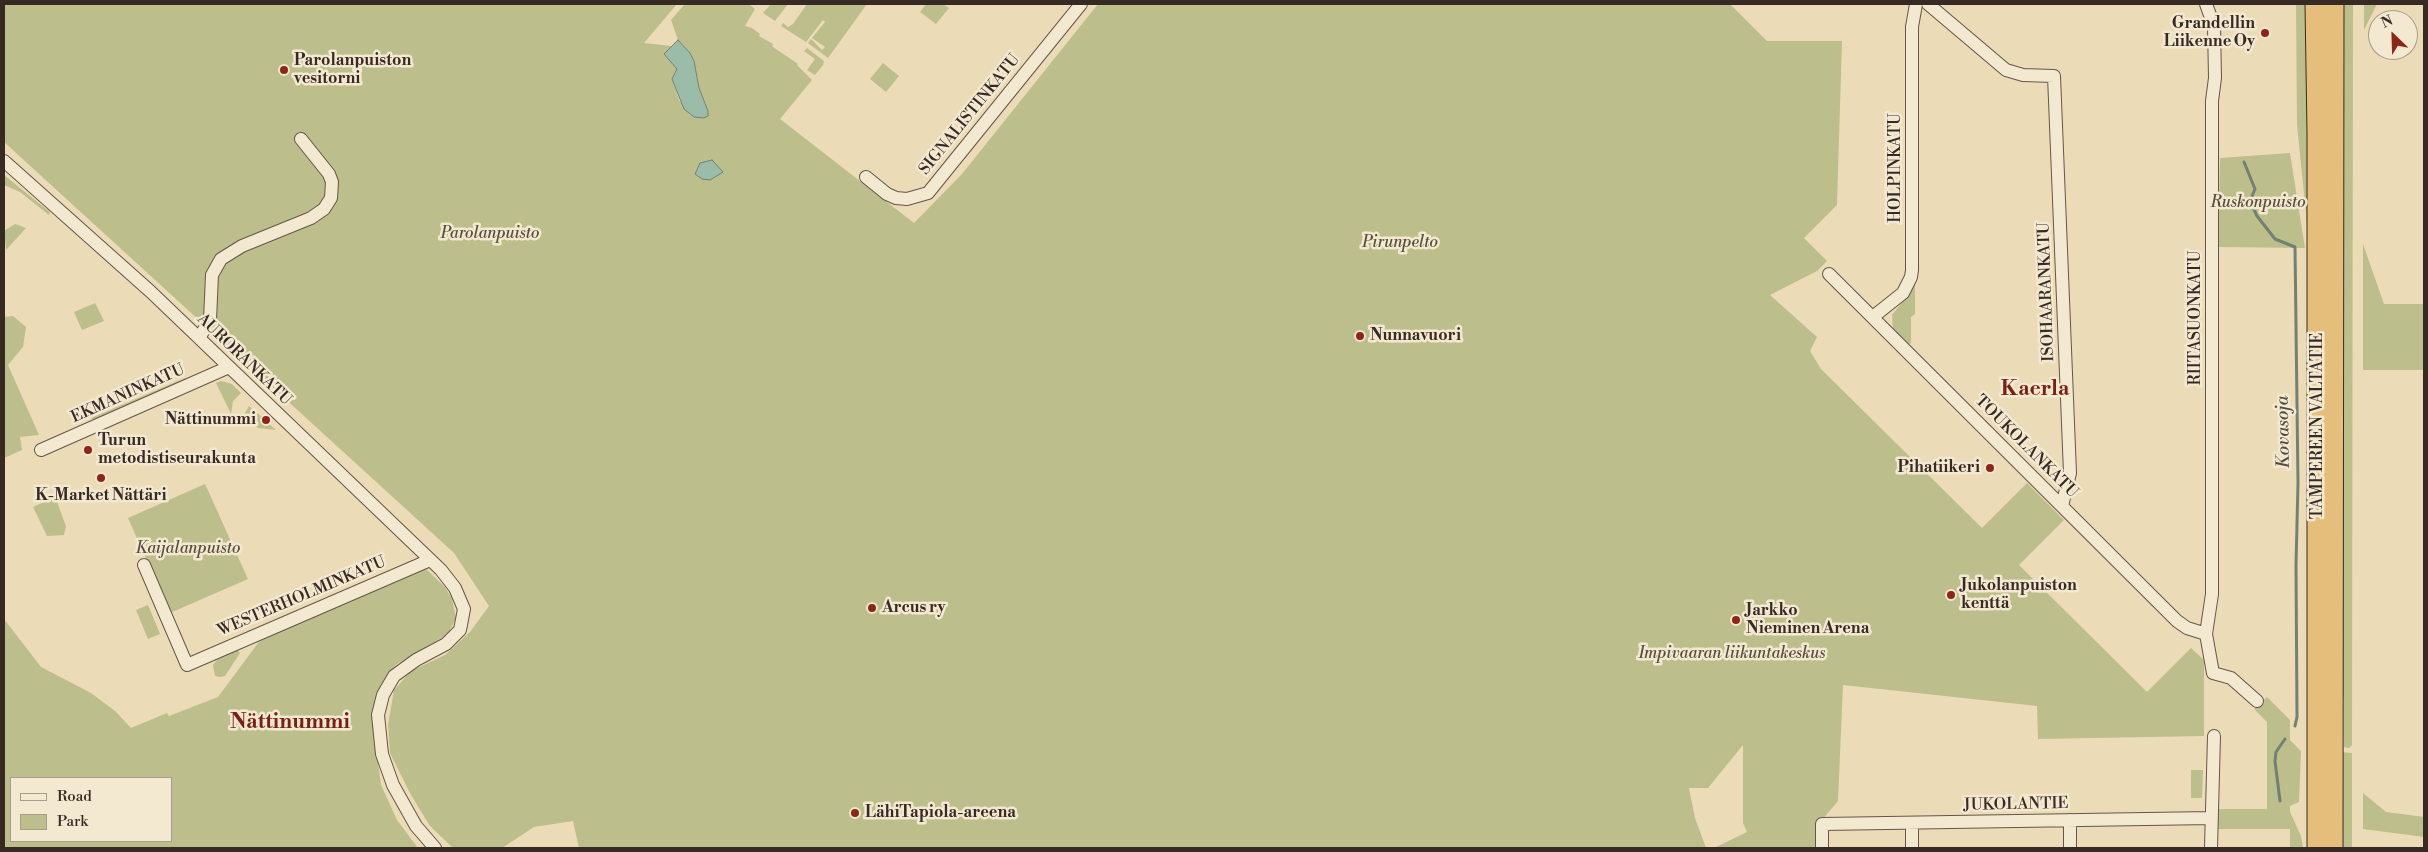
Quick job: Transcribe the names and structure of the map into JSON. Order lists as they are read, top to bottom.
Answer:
{
  "streets": {
    "highway": ["TAMPEREEN VALTATIE"],
    "street": [
      "SIGNALISTINKATU",
      "HOLPINKATU",
      "ISOHAARANKATU",
      "RIITASUONKATU",
      "AURORANKATU",
      "EKMANINKATU",
      "TOUKOLANKATU",
      "WESTERHOLMINKATU",
      "JUKOLANTIE"
    ]
  },
  "crossings": [
    ["HOLPINKATU", "TOUKOLANKATU"],
    ["ISOHAARANKATU", "TOUKOLANKATU"],
    ["RIITASUONKATU", "TOUKOLANKATU"],
    ["AURORANKATU", "EKMANINKATU"],
    ["AURORANKATU", "WESTERHOLMINKATU"]
  ],
  "districts": ["Kaerla", "Nättinummi"],
  "water": ["Kovasoja"],
  "parks": [
    "Ruskonpuisto",
    "Parolanpuisto",
    "Pirunpelto",
    "Kaijalanpuisto",
    "Impivaaran liikuntakeskus"
  ],
  "places": [
    "Grandellin Liikenne Oy",
    "Parolanpuiston vesitorni",
    "Nunnavuori",
    "Nättinummi",
    "Turun metodistiseurakunta",
    "Pihatiikeri",
    "K-Market Nättäri",
    "Jukolanpuiston kenttä",
    "Arcus ry",
    "Jarkko Nieminen Arena",
    "LähiTapiola-areena"
  ],
  "legend": ["Road", "Park"],
  "north": "top left"
}
